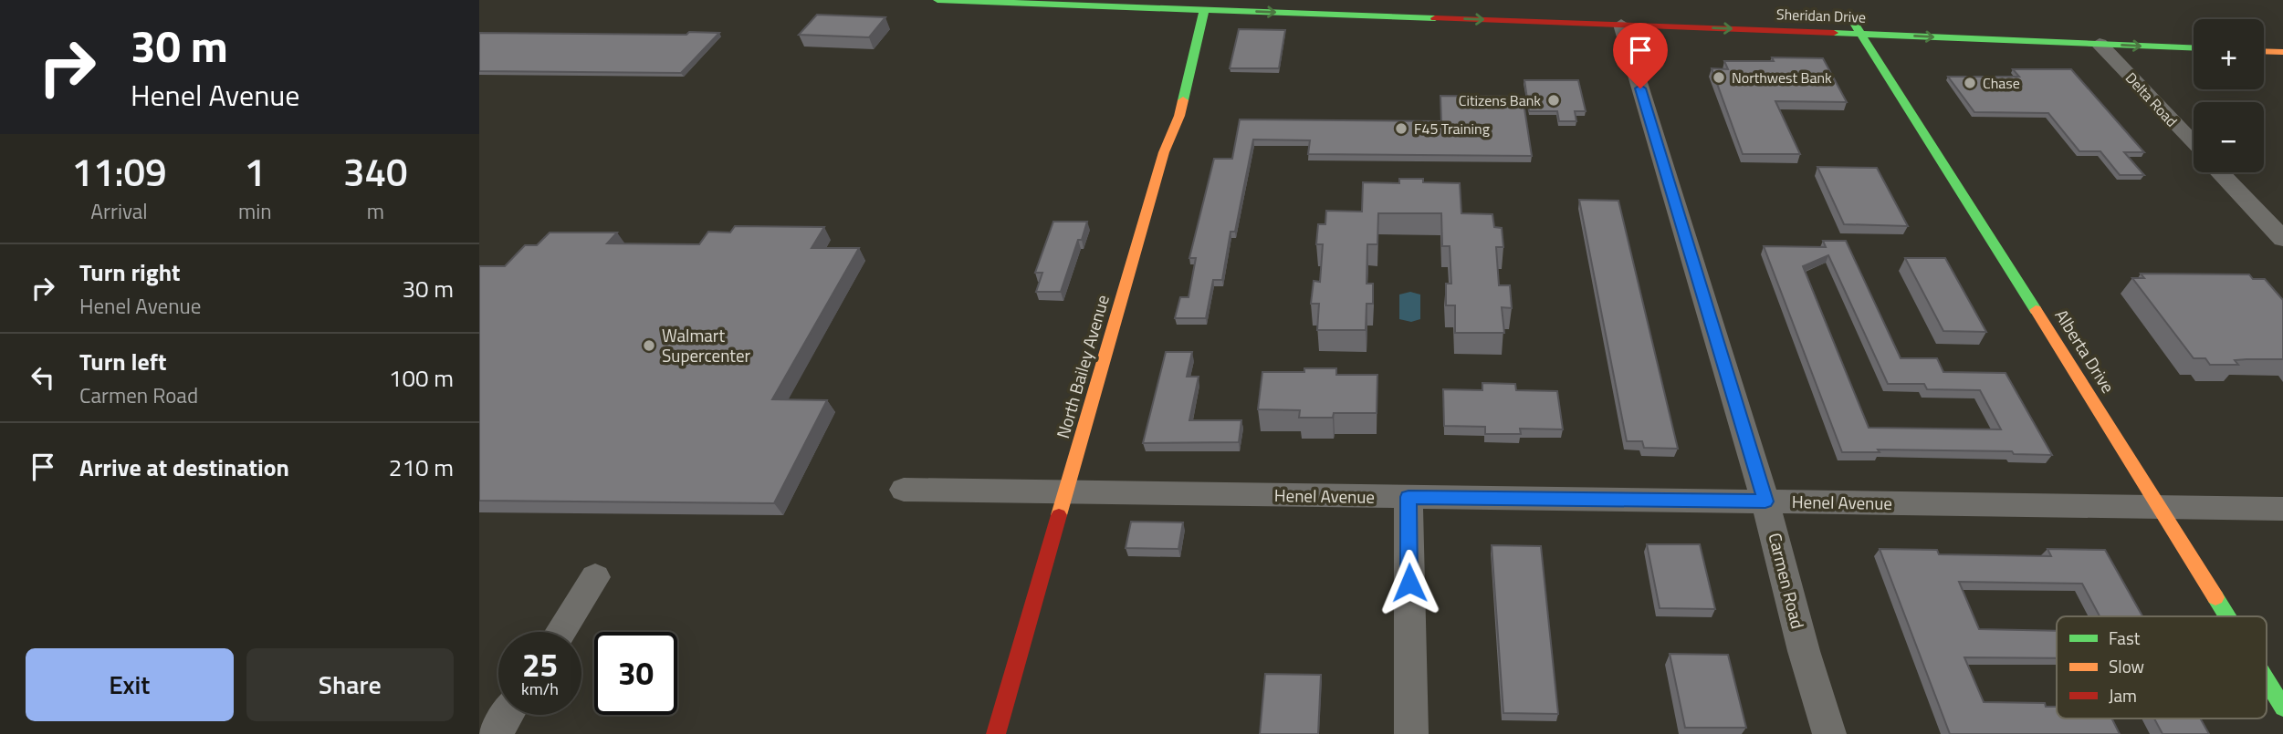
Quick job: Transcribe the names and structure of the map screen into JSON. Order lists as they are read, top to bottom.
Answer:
{
  "streets": {
    "street": [
      "Sheridan Drive",
      "Delta Road",
      "Alberta Drive",
      "North Bailey Avenue",
      "Henel Avenue",
      "Carmen Road"
    ]
  },
  "crossings": [
    ["Sheridan Drive", "Delta Road"],
    ["Sheridan Drive", "Alberta Drive"],
    ["Sheridan Drive", "North Bailey Avenue"],
    ["Sheridan Drive", "Carmen Road"],
    ["Alberta Drive", "Henel Avenue"],
    ["North Bailey Avenue", "Henel Avenue"],
    ["Henel Avenue", "Carmen Road"]
  ],
  "one_way": ["Sheridan Drive"],
  "places": [
    "Northwest Bank",
    "Chase",
    "Citizens Bank",
    "F45 Training",
    "Walmart Supercenter"
  ],
  "legend": ["Fast", "Slow", "Jam"],
  "page": {
    "turn": ["30 m", "Henel Avenue"],
    "map_buttons": ["+", "−"],
    "eta": [
      "11:09",
      "Arrival",
      "1",
      "min",
      "340",
      "m"
    ],
    "list": [
      {
        "name": "Turn right",
        "note": "Henel Avenue",
        "value": "30 m"
      },
      {
        "name": "Turn left",
        "note": "Carmen Road",
        "value": "100 m"
      },
      {
        "name": "Arrive at destination",
        "value": "210 m"
      }
    ],
    "speed": "25 km/h",
    "limit": "30",
    "buttons": ["Exit", "Share"]
  }
}
